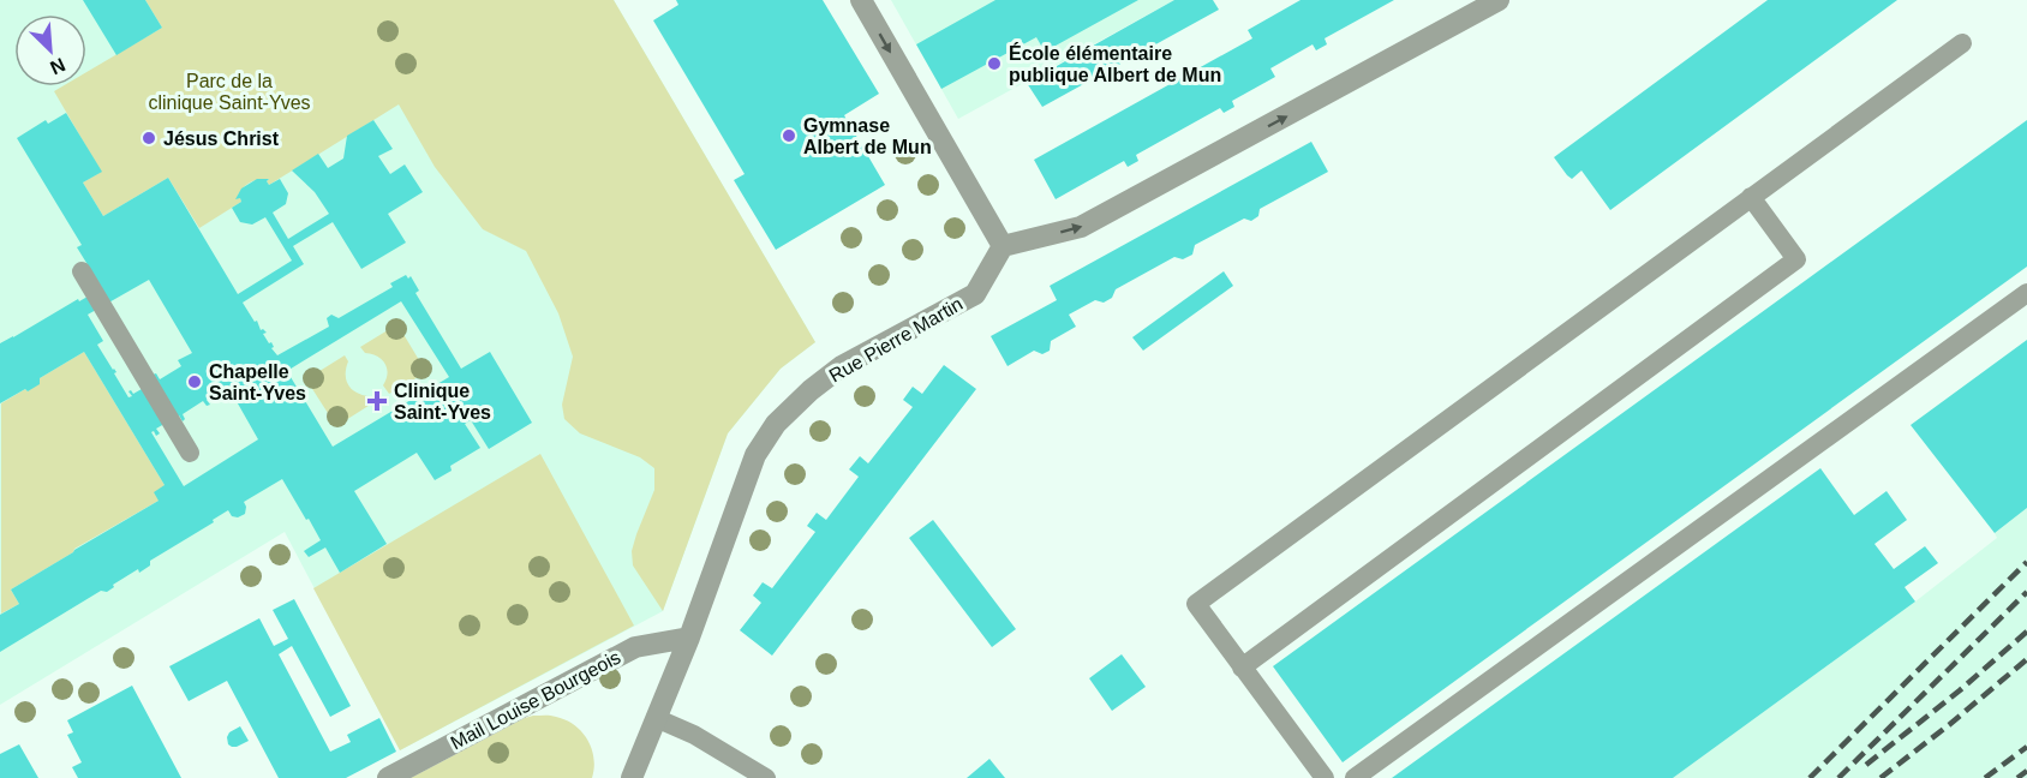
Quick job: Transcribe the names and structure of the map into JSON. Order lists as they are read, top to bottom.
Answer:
{
  "streets": {
    "street": ["Rue Pierre Martin", "Mail Louise Bourgeois"]
  },
  "crossings": [
    ["Rue Pierre Martin", "Mail Louise Bourgeois"]
  ],
  "parks": ["Parc de la clinique Saint-Yves"],
  "places": {
    "other": [
      "École élémentaire publique Albert de Mun",
      "Gymnase Albert de Mun",
      "Jésus Christ",
      "Chapelle Saint-Yves"
    ],
    "health": ["Clinique Saint-Yves"]
  },
  "north": "bottom right"
}
